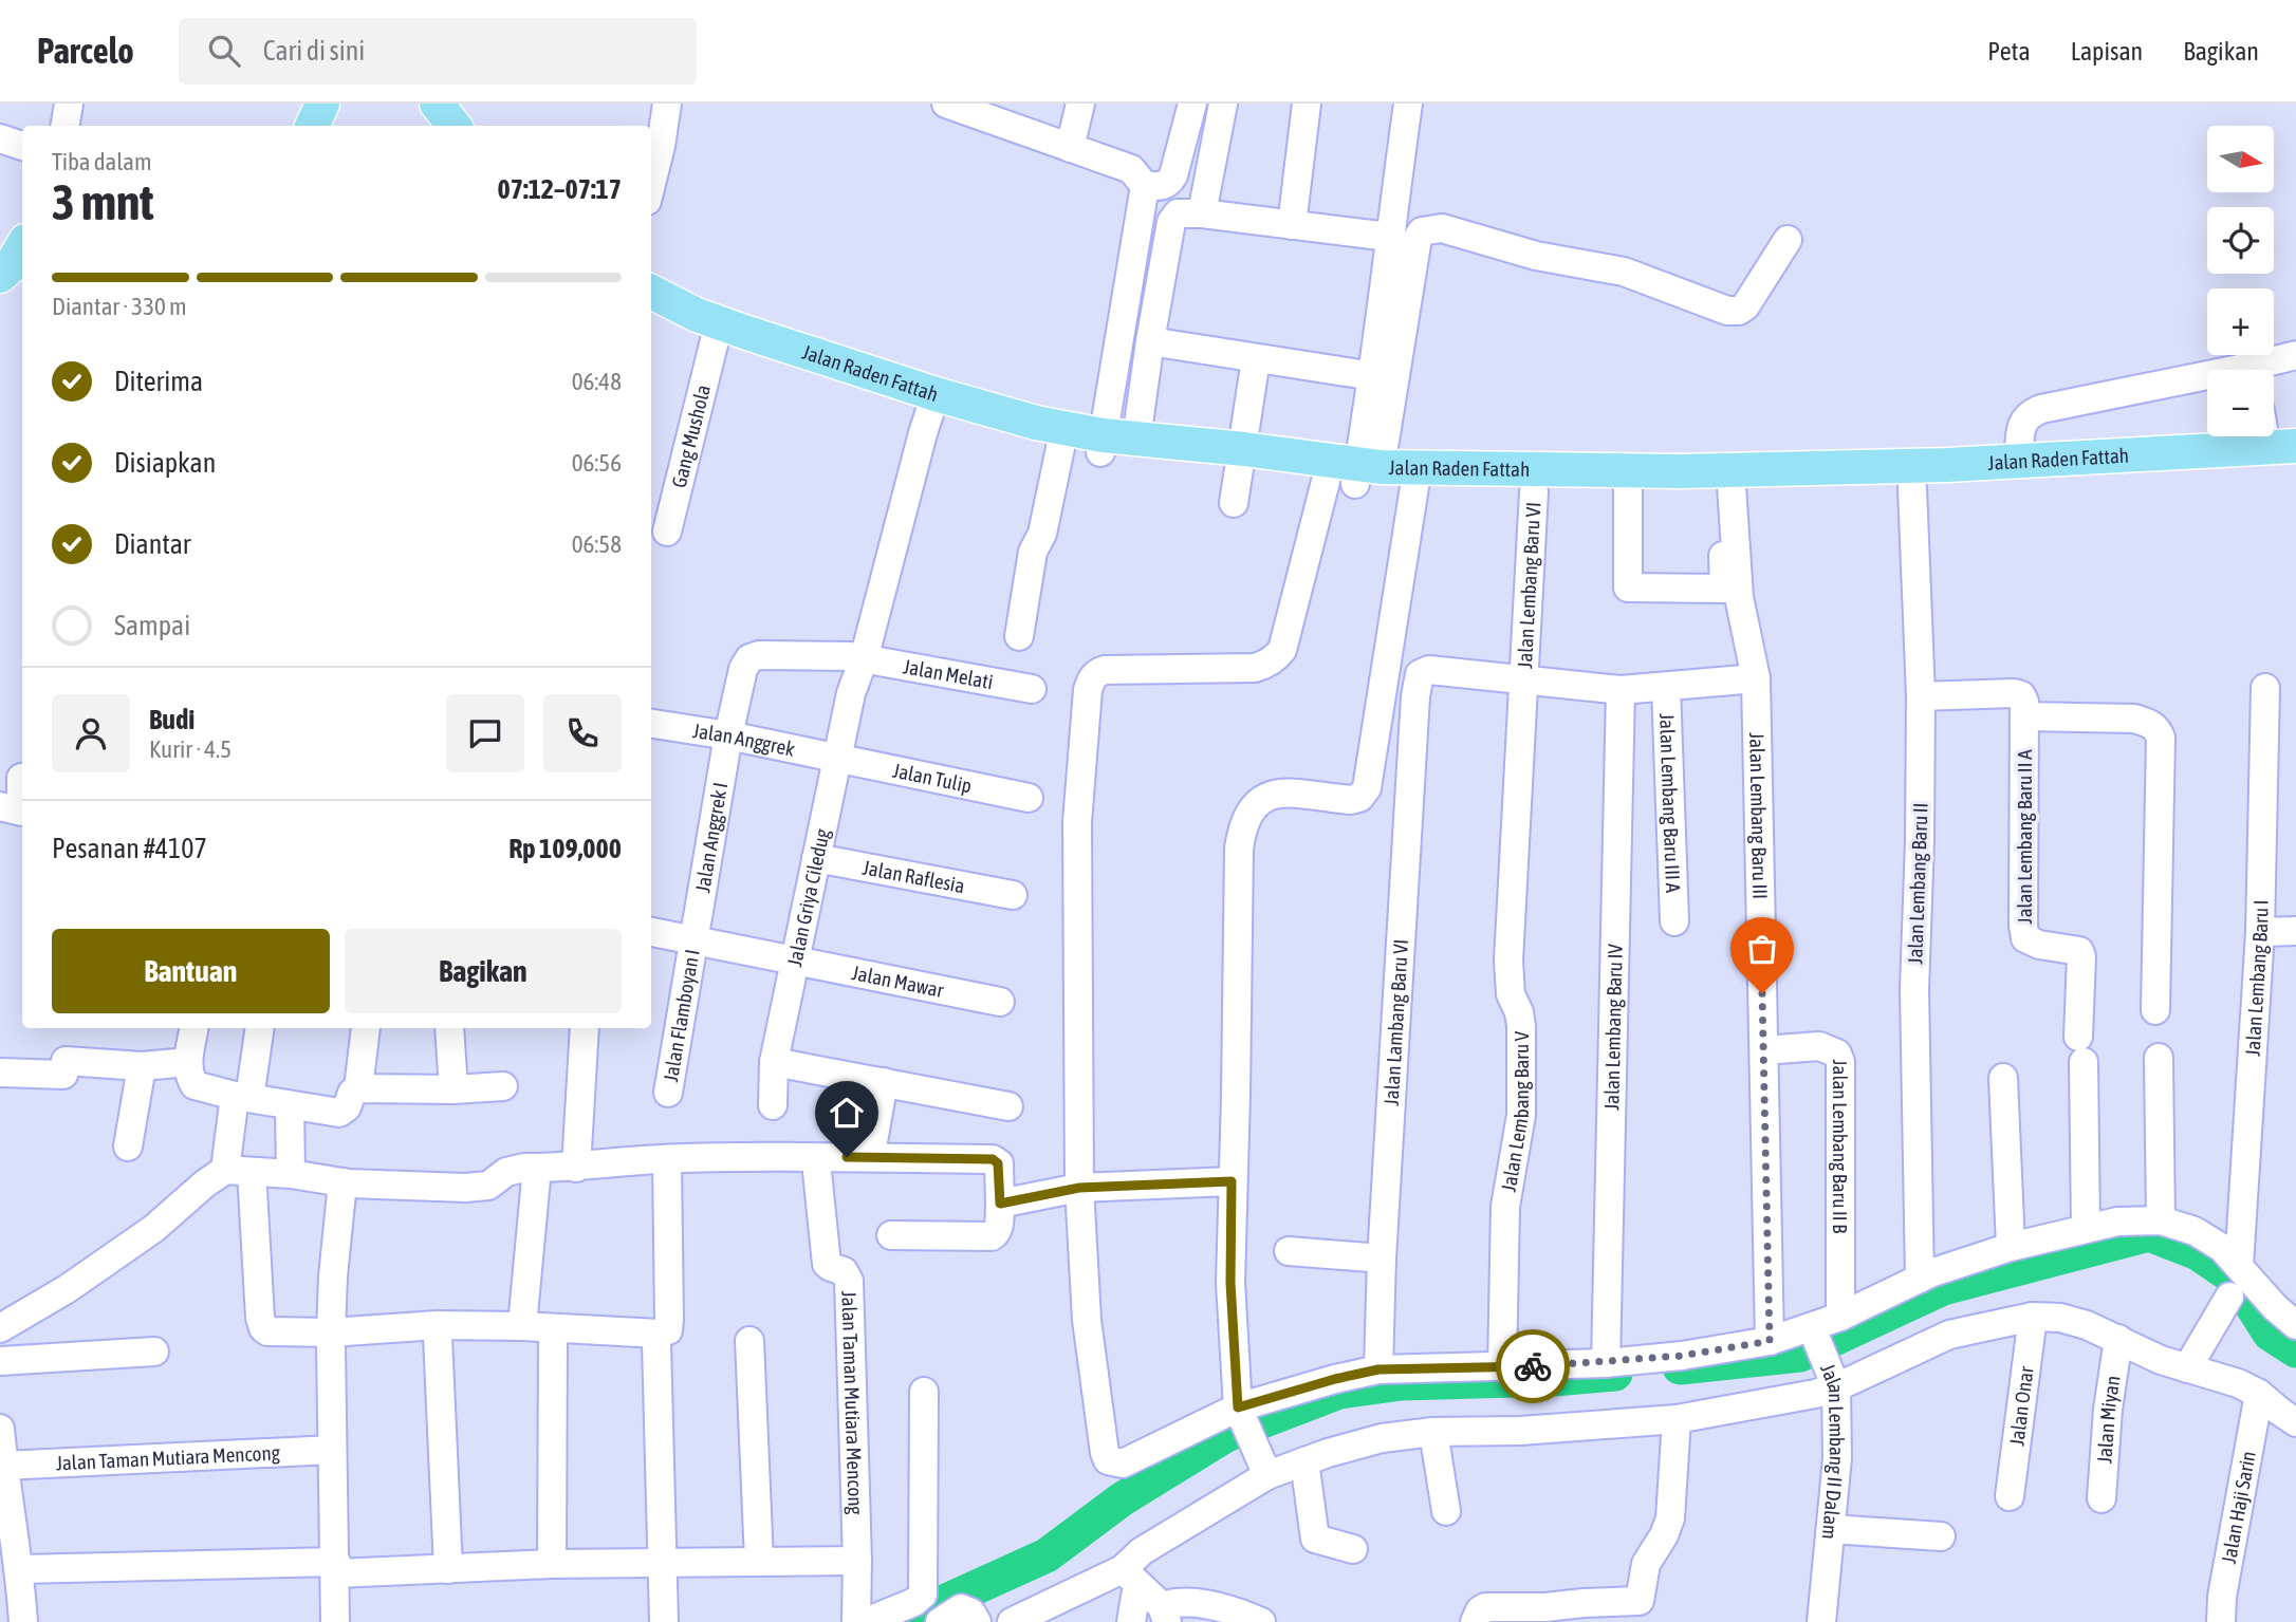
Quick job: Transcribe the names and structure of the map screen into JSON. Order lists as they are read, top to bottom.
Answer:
{
  "streets": {
    "main road": ["Jalan Raden Fattah"],
    "street": [
      "Gang Mushola",
      "Jalan Lembang Baru VI",
      "Jalan Melati",
      "Jalan Anggrek",
      "Jalan Tulip",
      "Jalan Lembang Baru III A",
      "Jalan Lembang Baru III",
      "Jalan Lembang Baru II A",
      "Jalan Anggrek I",
      "Jalan Raflesia",
      "Jalan Lembang Baru II",
      "Jalan Griya Ciledug",
      "Jalan Lembang Baru I",
      "Jalan Mawar",
      "Jalan Flamboyan I",
      "Jalan Lambang Baru VI",
      "Jalan Lembang Baru IV",
      "Jalan Lembang Baru V",
      "Jalan Lembang Baru II B",
      "Jalan Taman Mutiara Mencong",
      "Jalan Onar",
      "Jalan Miyan",
      "Jalan Lembang II Dalam",
      "Jalan Haji Sarin"
    ]
  },
  "crossings": [
    ["Jalan Raden Fattah", "Gang Mushola"],
    ["Jalan Raden Fattah", "Jalan Lembang Baru VI"],
    ["Jalan Raden Fattah", "Jalan Lembang Baru III"],
    ["Jalan Raden Fattah", "Jalan Lembang Baru II"],
    ["Jalan Raden Fattah", "Jalan Griya Ciledug"],
    ["Jalan Lembang Baru VI", "Jalan Lambang Baru VI"],
    ["Jalan Lembang Baru VI", "Jalan Lembang Baru V"],
    ["Jalan Melati", "Jalan Griya Ciledug"],
    ["Jalan Anggrek", "Jalan Tulip"],
    ["Jalan Anggrek", "Jalan Anggrek I"],
    ["Jalan Anggrek", "Jalan Griya Ciledug"],
    ["Jalan Tulip", "Jalan Griya Ciledug"],
    ["Jalan Lembang Baru III", "Jalan Lembang Baru II B"],
    ["Jalan Anggrek I", "Jalan Mawar"],
    ["Jalan Anggrek I", "Jalan Flamboyan I"],
    ["Jalan Raflesia", "Jalan Griya Ciledug"],
    ["Jalan Griya Ciledug", "Jalan Mawar"],
    ["Jalan Mawar", "Jalan Flamboyan I"],
    ["Jalan Lambang Baru VI", "Jalan Lembang Baru V"]
  ],
  "north": "right",
  "page": {
    "header": "Parcelo",
    "search": "Cari di sini",
    "nav": ["Peta", "Lapisan", "Bagikan"],
    "map_buttons": ["+", "−"],
    "heading": ["3 mnt", "Tiba dalam", "07:12–07:17"],
    "panel": [
      "Budi",
      "Kurir · 4.5",
      "Pesanan #4107",
      "Rp 109,000"
    ],
    "bar": "Diantar · 330 m",
    "list": [
      ["Diterima", "06:48"],
      ["Disiapkan", "06:56"],
      ["Diantar", "06:58"],
      "Sampai"
    ],
    "buttons": ["Bantuan", "Bagikan"]
  }
}
